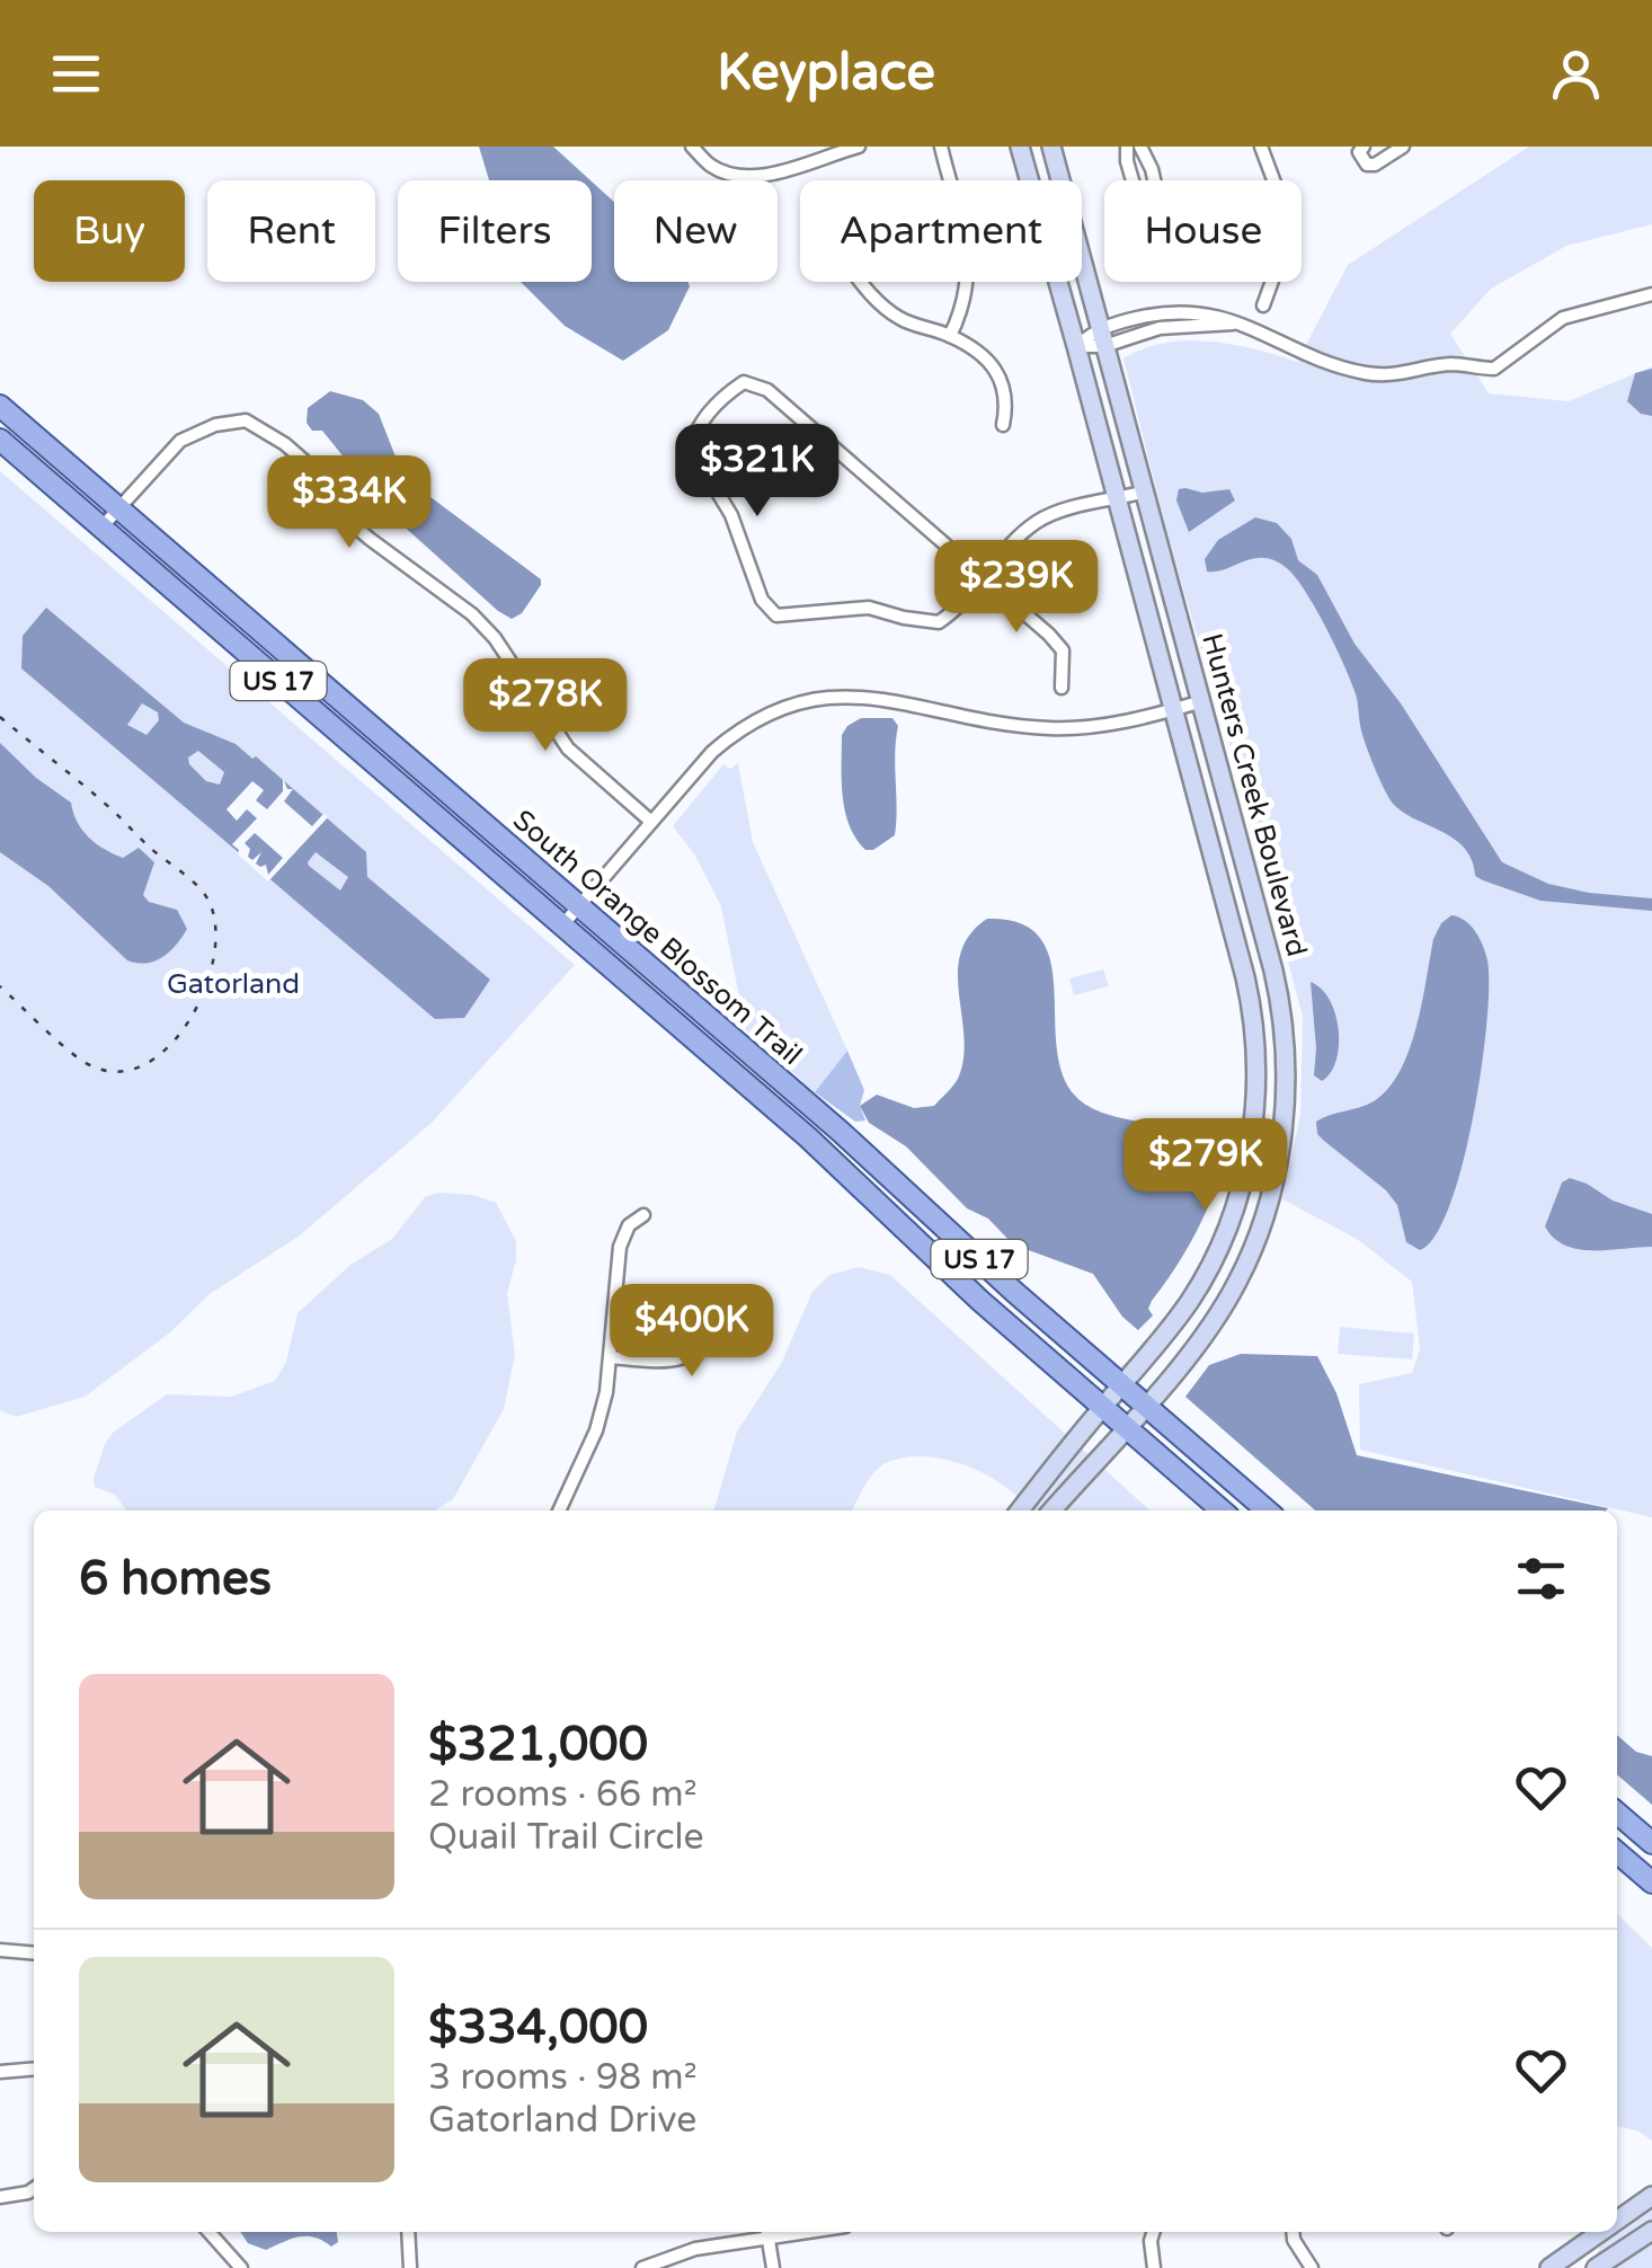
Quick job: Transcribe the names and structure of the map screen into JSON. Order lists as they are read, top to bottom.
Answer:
{
  "streets": {
    "main road": ["US 17", "South Orange Blossom Trail"],
    "street": ["Hunters Creek Boulevard"]
  },
  "crossings": [
    ["Hunters Creek Boulevard", "South Orange Blossom Trail"]
  ],
  "parks": ["Gatorland"],
  "page": {
    "header": "Keyplace",
    "chip": [
      "Buy",
      "Rent",
      "Filters",
      "New",
      "Apartment",
      "House"
    ],
    "price": [
      "$321K",
      "$334K",
      "$239K",
      "$278K",
      "$279K",
      "$400K"
    ],
    "heading": "6 homes",
    "list": [
      {
        "name": "$321,000",
        "note": "2 rooms · 66 m² · Quail Trail Circle"
      },
      {
        "name": "$334,000",
        "note": "3 rooms · 98 m² · Gatorland Drive"
      }
    ]
  }
}
